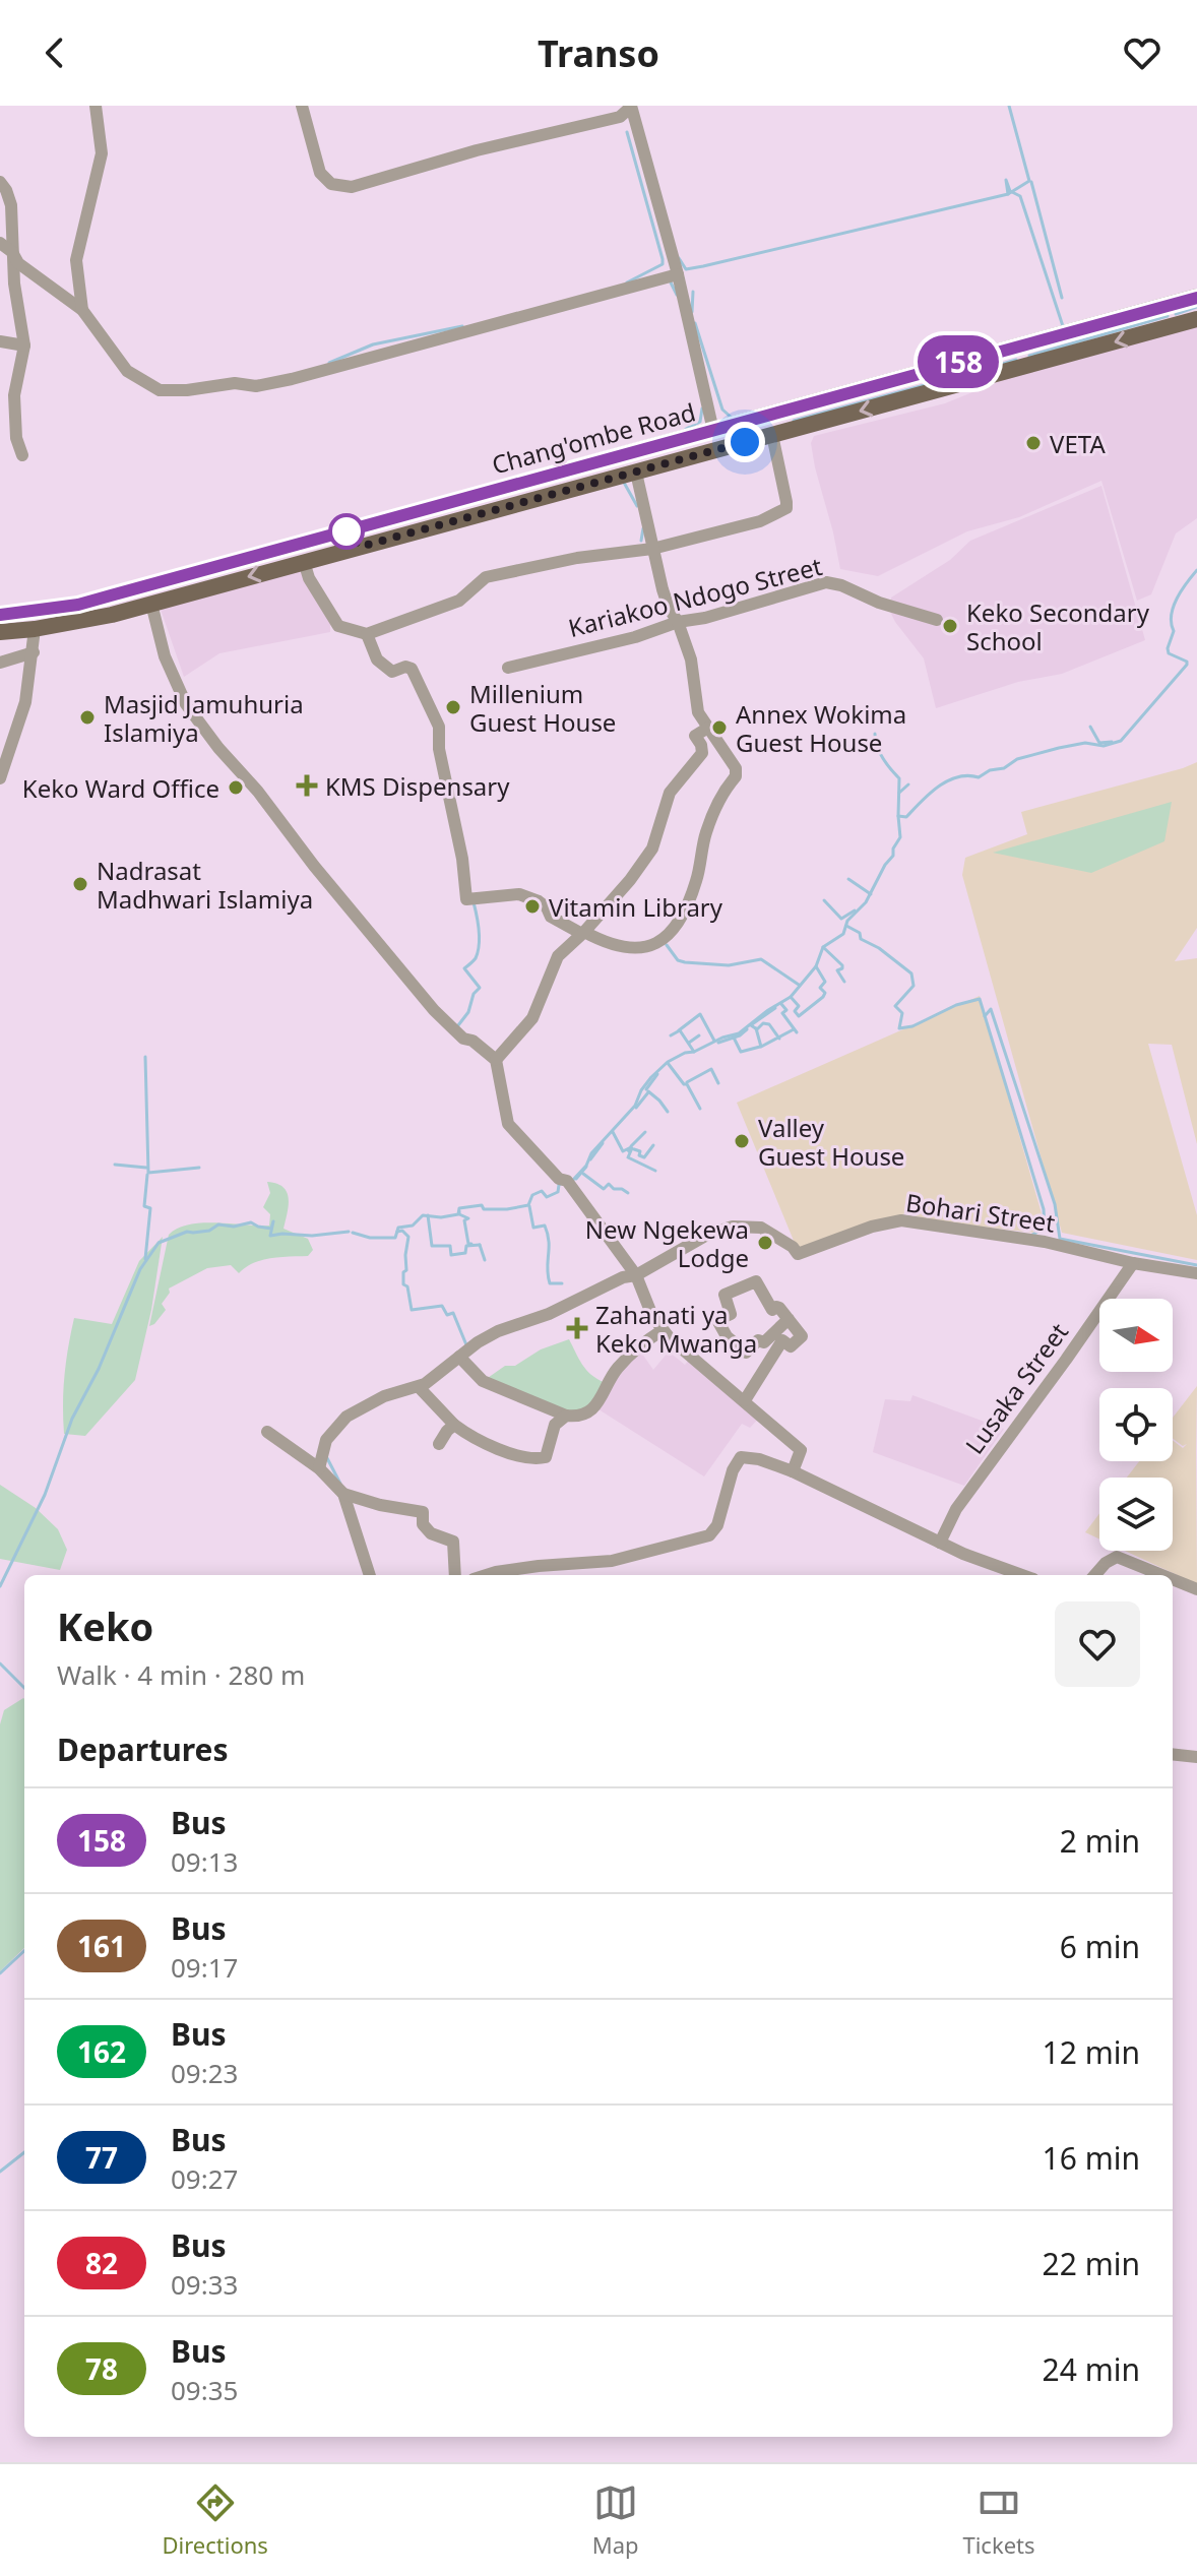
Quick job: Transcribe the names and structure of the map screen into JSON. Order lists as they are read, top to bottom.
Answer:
{
  "streets": {
    "main road": ["Chang'ombe Road"],
    "street": ["Kariakoo Ndogo Street", "Bohari Street", "Lusaka Street"]
  },
  "crossings": [
    ["Bohari Street", "Lusaka Street"]
  ],
  "places": {
    "other": [
      "VETA",
      "Keko Secondary School",
      "Millenium Guest House",
      "Masjid Jamuhuria Islamiya",
      "Annex Wokima Guest House",
      "Keko Ward Office",
      "Nadrasat Madhwari Islamiya",
      "Vitamin Library",
      "Valley Guest House",
      "New Ngekewa Lodge"
    ],
    "health": ["KMS Dispensary", "Zahanati ya Keko Mwanga"]
  },
  "lines": ["bus line 158"],
  "north": "right",
  "page": {
    "header": "Transo",
    "on_map": "158",
    "heading": [
      ["Keko", "Walk · 4 min · 280 m"],
      "Departures"
    ],
    "list": [
      {
        "mark": "158",
        "name": "Bus",
        "note": "09:13",
        "value": "2 min"
      },
      {
        "mark": "161",
        "name": "Bus",
        "note": "09:17",
        "value": "6 min"
      },
      {
        "mark": "162",
        "name": "Bus",
        "note": "09:23",
        "value": "12 min"
      },
      {
        "mark": "77",
        "name": "Bus",
        "note": "09:27",
        "value": "16 min"
      },
      {
        "mark": "82",
        "name": "Bus",
        "note": "09:33",
        "value": "22 min"
      },
      {
        "mark": "78",
        "name": "Bus",
        "note": "09:35",
        "value": "24 min"
      }
    ],
    "tabs": ["Directions", "Map", "Tickets"]
  }
}
